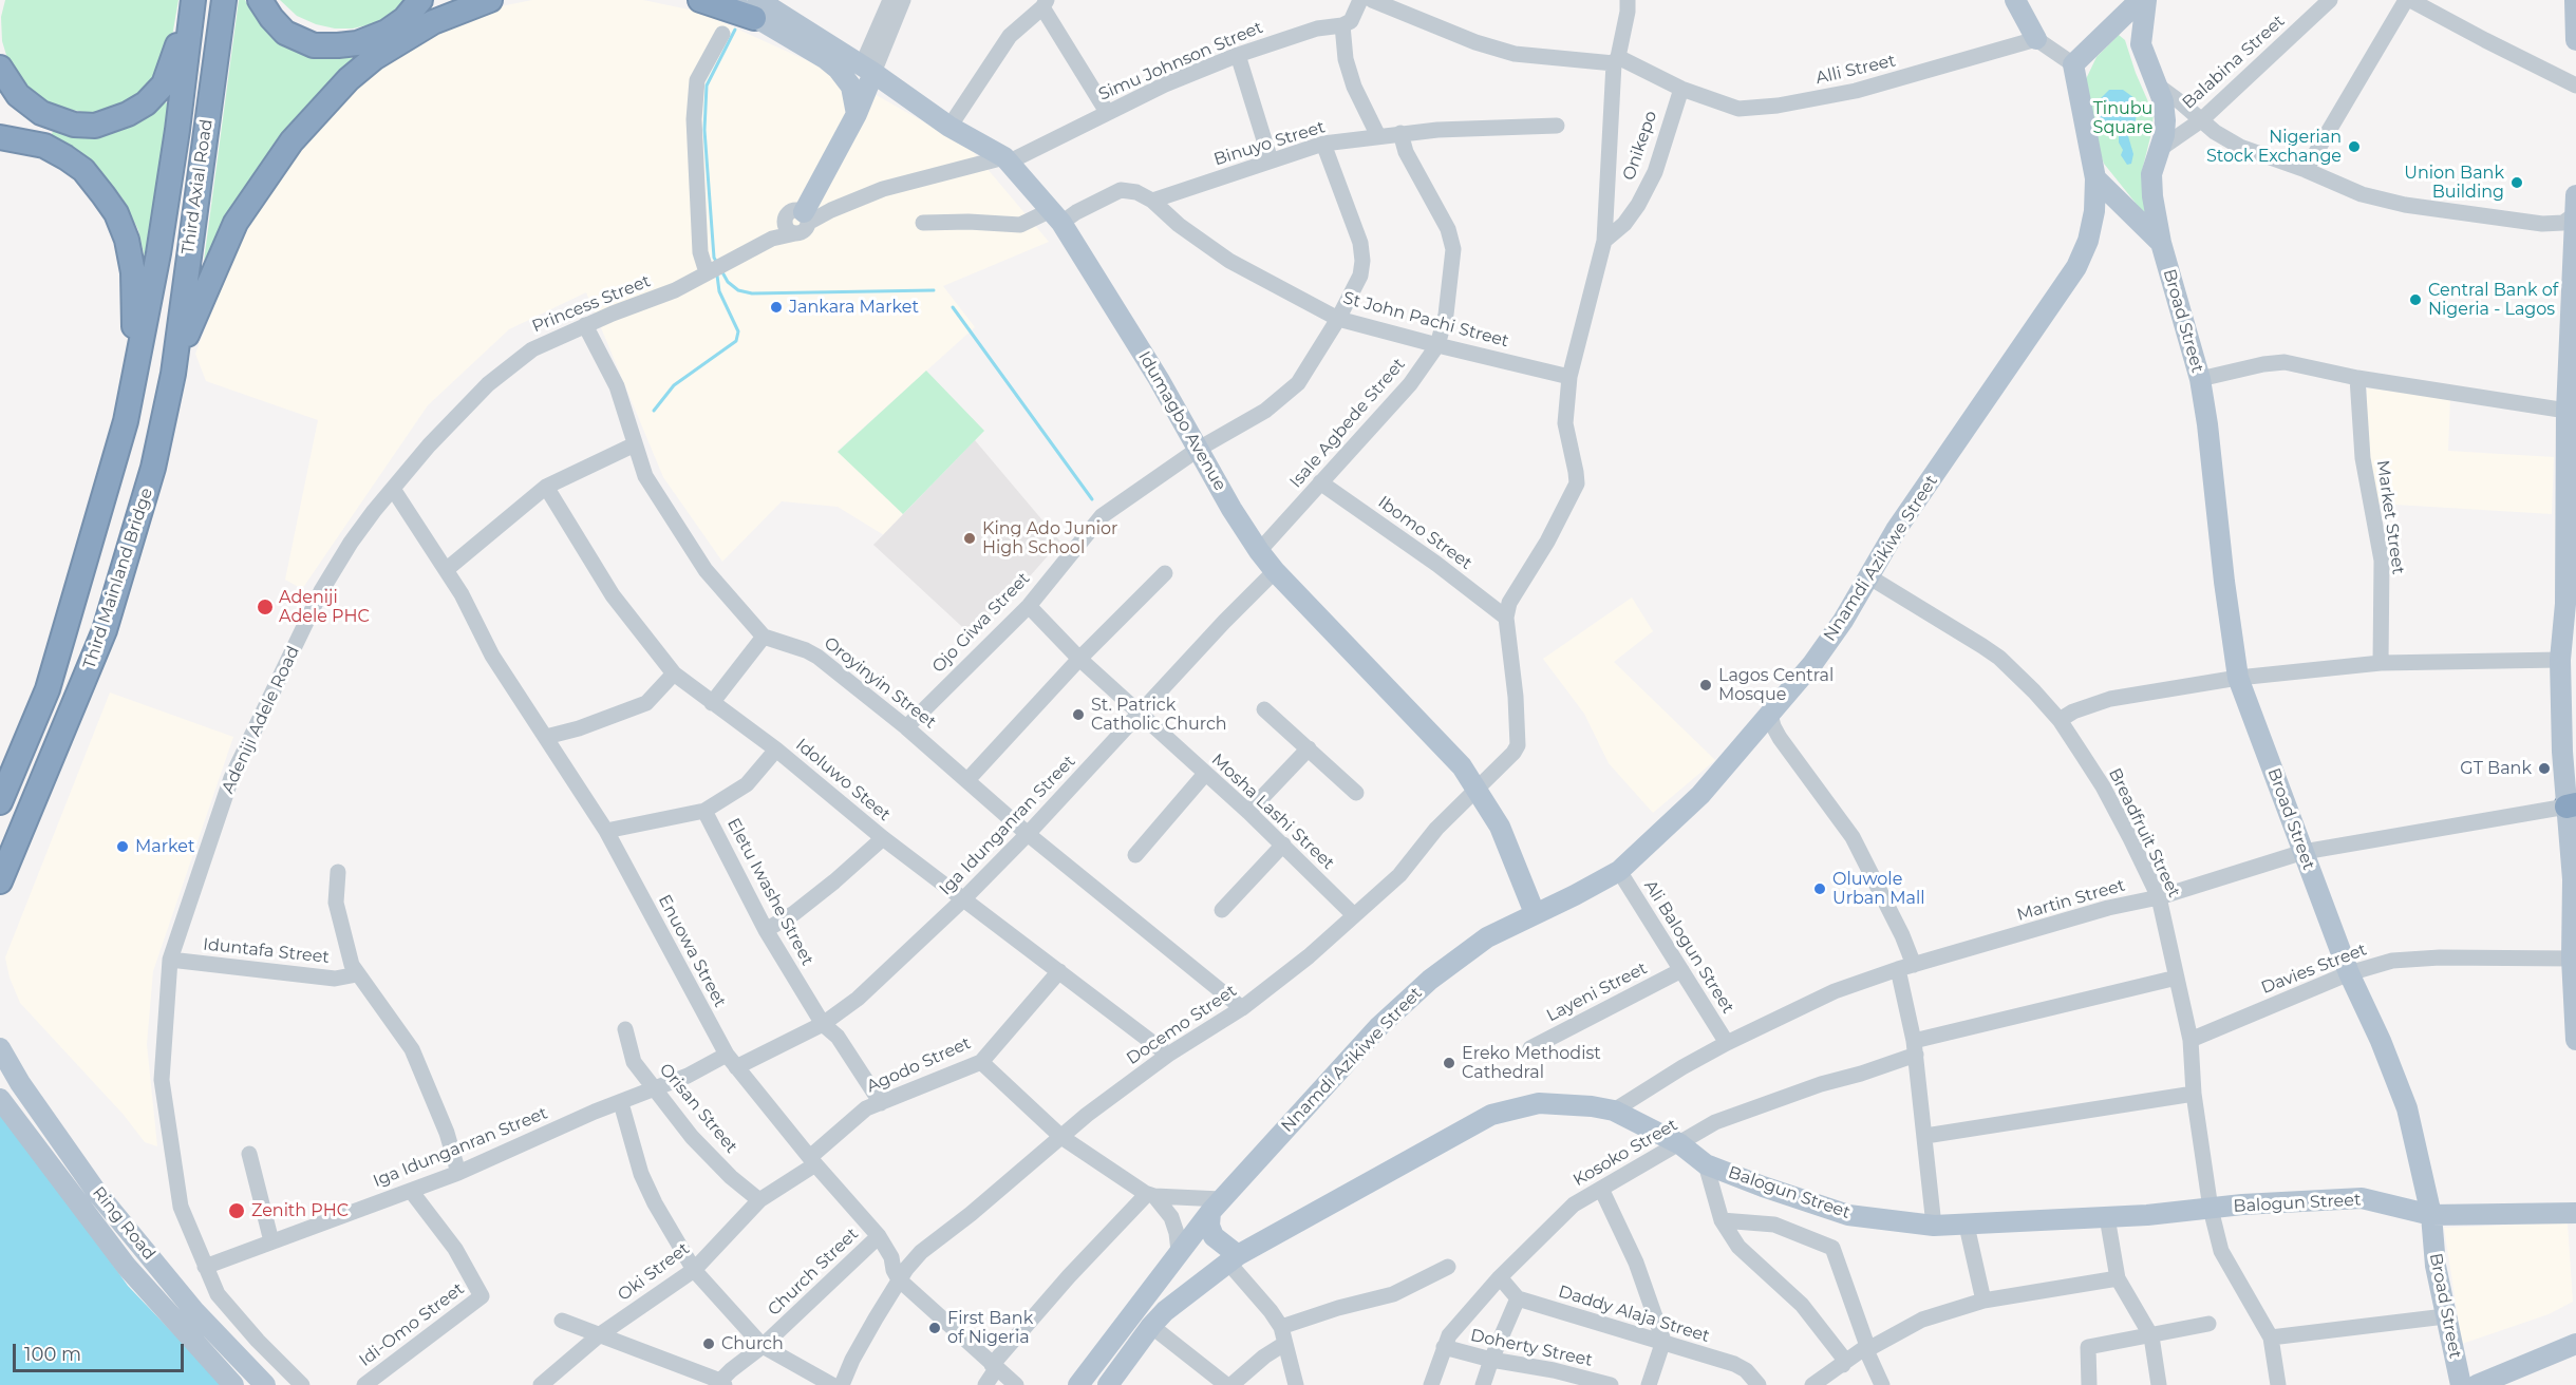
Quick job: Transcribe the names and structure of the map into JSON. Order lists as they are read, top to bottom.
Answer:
{
  "streets": {
    "highway": ["Third Axial Road", "Third Mainland Bridge"],
    "main road": [
      "Broad Street",
      "Idumagbo Avenue",
      "Nnamdi Azikiwe Street",
      "Balogun Street",
      "Ring Road"
    ],
    "street": [
      "Simu Johnson Street",
      "Balabina Street",
      "Alli Street",
      "Binuyo Street",
      "Onikepo",
      "Princess Street",
      "St John Pachi Street",
      "Isale Agbede Street",
      "Market Street",
      "Ibomo Street",
      "Ojo Giwa Street",
      "Oroyinyin Street",
      "Adeniji Adele Road",
      "Idoluwo Steet",
      "Mosha Lashi Street",
      "Iga Idunganran Street",
      "Breadfruit Street",
      "Eletu Iwashe Street",
      "Martin Street",
      "Ali Balogun Street",
      "Iduntafa Street",
      "Enuowa Street",
      "Davies Street",
      "Layeni Street",
      "Docemo Street",
      "Agodo Street",
      "Orisan Street",
      "Kosoko Street",
      "Oki Street",
      "Church Street",
      "Daddy Alaja Street",
      "Idi-Omo Street",
      "Doherty Street"
    ]
  },
  "crossings": [
    ["Simu Johnson Street", "Idumagbo Avenue"],
    ["Balabina Street", "Broad Street"],
    ["Alli Street", "Onikepo"],
    ["Binuyo Street", "St John Pachi Street"],
    ["Binuyo Street", "Isale Agbede Street"],
    ["Binuyo Street", "Ojo Giwa Street"],
    ["Third Axial Road", "Third Mainland Bridge"],
    ["Princess Street", "Adeniji Adele Road"],
    ["Princess Street", "Enuowa Street"],
    ["St John Pachi Street", "Isale Agbede Street"],
    ["St John Pachi Street", "Ojo Giwa Street"],
    ["Broad Street", "Nnamdi Azikiwe Street"],
    ["Broad Street", "Martin Street"],
    ["Broad Street", "Davies Street"],
    ["Broad Street", "Balogun Street"],
    ["Idumagbo Avenue", "Isale Agbede Street"],
    ["Idumagbo Avenue", "Nnamdi Azikiwe Street"],
    ["Idumagbo Avenue", "Ojo Giwa Street"],
    ["Idumagbo Avenue", "Iga Idunganran Street"],
    ["Idumagbo Avenue", "Docemo Street"],
    ["Isale Agbede Street", "Ibomo Street"],
    ["Ibomo Street", "Docemo Street"],
    ["Nnamdi Azikiwe Street", "Breadfruit Street"],
    ["Nnamdi Azikiwe Street", "Ali Balogun Street"],
    ["Ojo Giwa Street", "Oroyinyin Street"],
    ["Ojo Giwa Street", "Mosha Lashi Street"],
    ["Oroyinyin Street", "Iga Idunganran Street"],
    ["Oroyinyin Street", "Docemo Street"],
    ["Adeniji Adele Road", "Iga Idunganran Street"],
    ["Adeniji Adele Road", "Iduntafa Street"],
    ["Adeniji Adele Road", "Enuowa Street"],
    ["Idoluwo Steet", "Iga Idunganran Street"],
    ["Idoluwo Steet", "Docemo Street"],
    ["Idoluwo Steet", "Agodo Street"],
    ["Mosha Lashi Street", "Iga Idunganran Street"],
    ["Mosha Lashi Street", "Docemo Street"],
    ["Iga Idunganran Street", "Eletu Iwashe Street"],
    ["Iga Idunganran Street", "Enuowa Street"],
    ["Iga Idunganran Street", "Orisan Street"],
    ["Iga Idunganran Street", "Idi-Omo Street"],
    ["Breadfruit Street", "Martin Street"],
    ["Breadfruit Street", "Davies Street"],
    ["Breadfruit Street", "Kosoko Street"],
    ["Breadfruit Street", "Balogun Street"],
    ["Eletu Iwashe Street", "Agodo Street"],
    ["Martin Street", "Ali Balogun Street"],
    ["Martin Street", "Balogun Street"],
    ["Ali Balogun Street", "Layeni Street"],
    ["Enuowa Street", "Docemo Street"],
    ["Enuowa Street", "Agodo Street"],
    ["Enuowa Street", "Oki Street"],
    ["Enuowa Street", "Church Street"],
    ["Agodo Street", "Oki Street"],
    ["Orisan Street", "Oki Street"],
    ["Kosoko Street", "Balogun Street"],
    ["Kosoko Street", "Doherty Street"]
  ],
  "parks": ["Tinubu Square"],
  "places": [
    "Nigerian Stock Exchange",
    "Union Bank Building",
    "Central Bank of Nigeria - Lagos",
    "Jankara Market",
    "King Ado Junior High School",
    "Adeniji Adele PHC",
    "Lagos Central Mosque",
    "St. Patrick Catholic Church",
    "GT Bank",
    "Market",
    "Oluwole Urban Mall",
    "Ereko Methodist Cathedral",
    "Zenith PHC",
    "First Bank of Nigeria",
    "Church"
  ],
  "scale_bar": "100 m"
}
